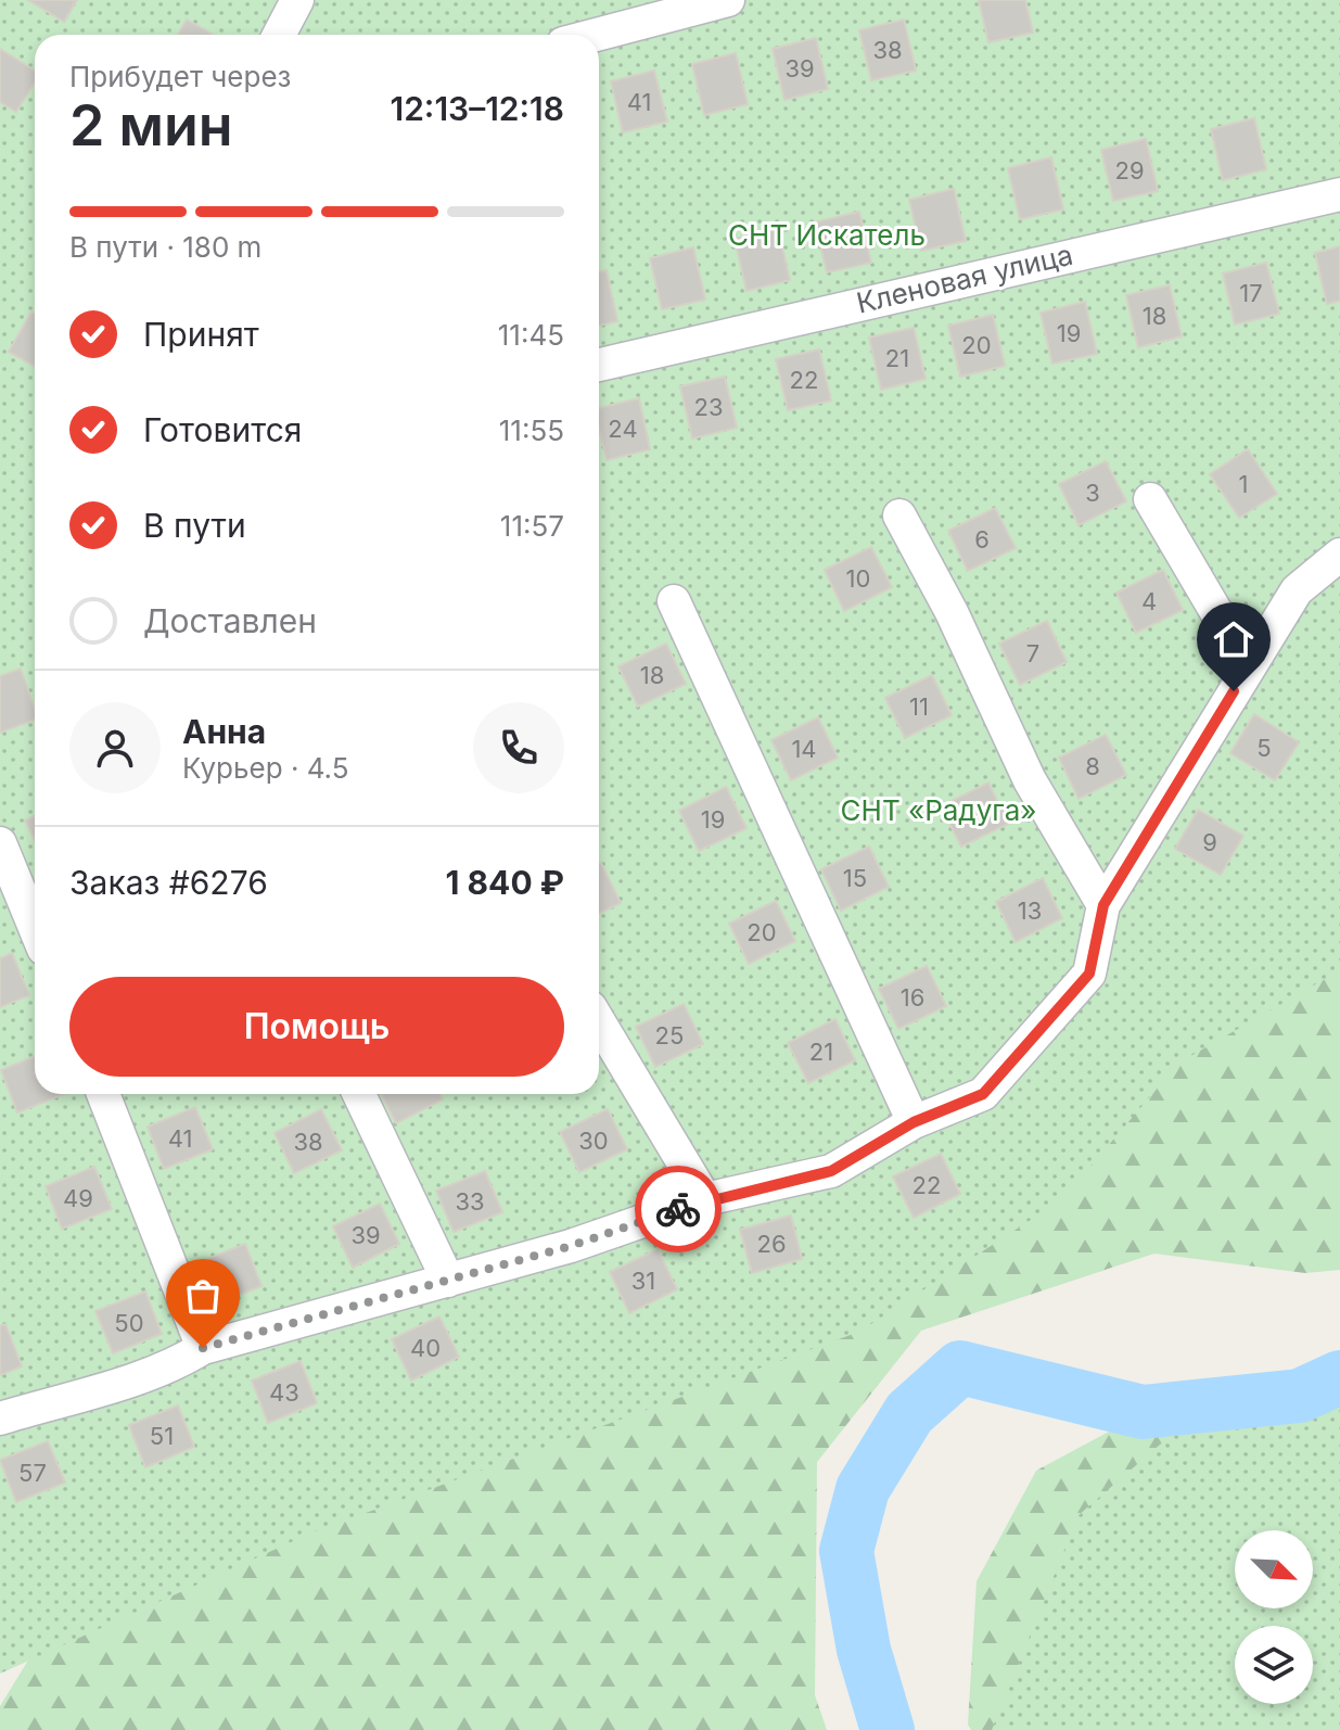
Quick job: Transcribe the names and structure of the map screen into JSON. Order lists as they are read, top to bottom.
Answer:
{
  "streets": {
    "street": ["Кленовая улица"]
  },
  "parks": ["СНТ Искатель", "СНТ «Радуга»"],
  "house_numbers": [
    "38",
    "39",
    "41",
    "29",
    "17",
    "18",
    "19",
    "20",
    "21",
    "22",
    "23",
    "24",
    "1",
    "3",
    "6",
    "10",
    "4",
    "7",
    "18",
    "11",
    "5",
    "14",
    "8",
    "19",
    "9",
    "15",
    "13",
    "20",
    "16",
    "25",
    "21",
    "41",
    "30",
    "38",
    "22",
    "49",
    "33",
    "39",
    "26",
    "31",
    "50",
    "40",
    "43",
    "51",
    "57"
  ],
  "north": "bottom right",
  "page": {
    "heading": ["2 мин", "Прибудет через", "12:13–12:18"],
    "panel": [
      "Анна",
      "Курьер · 4.5",
      "Заказ #6276",
      "1 840 ₽"
    ],
    "bar": "В пути · 180 m",
    "list": [
      ["Принят", "11:45"],
      ["Готовится", "11:55"],
      ["В пути", "11:57"],
      "Доставлен"
    ],
    "buttons": "Помощь"
  }
}
